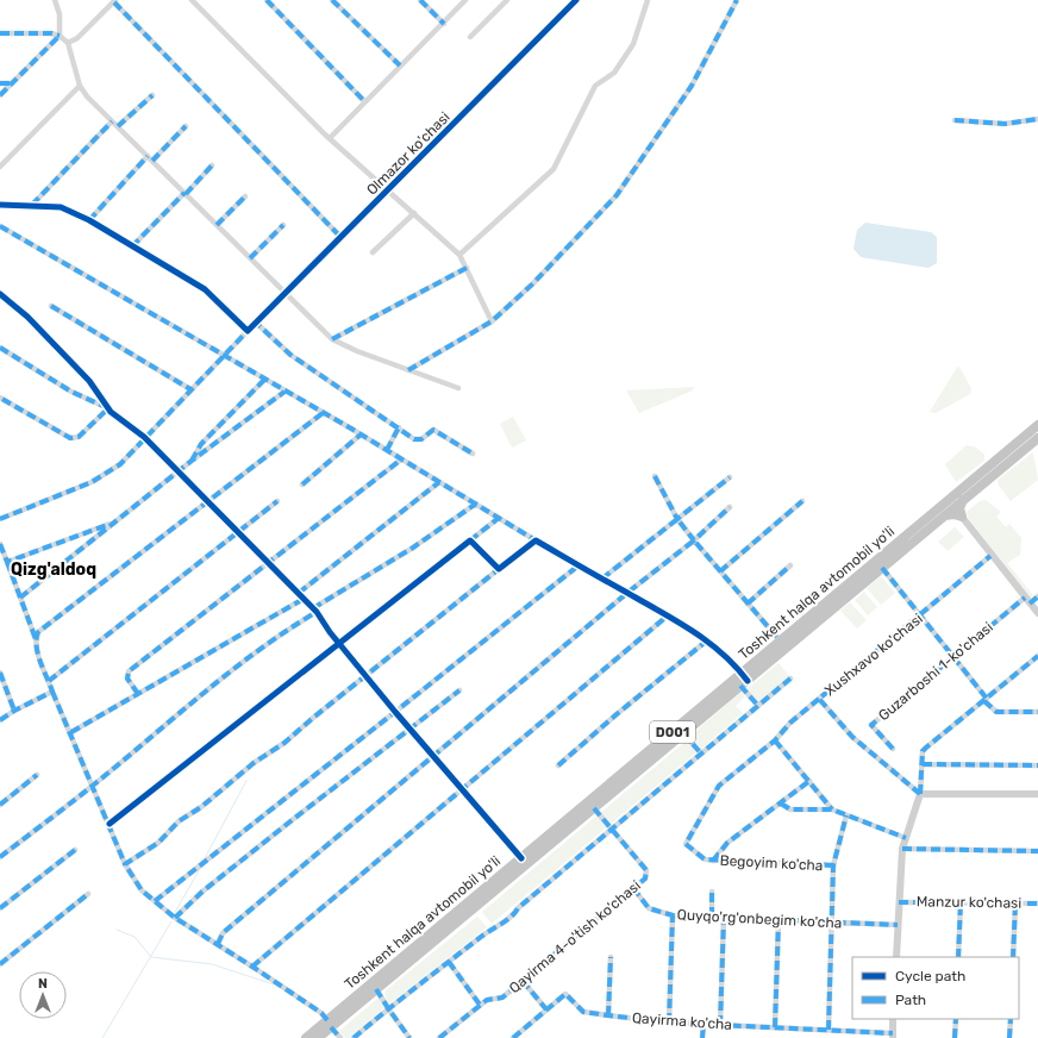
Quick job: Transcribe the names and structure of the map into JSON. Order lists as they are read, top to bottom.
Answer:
{
  "streets": {
    "highway": ["Toshkent halqa avtomobil yo'li", "D001"],
    "street": [
      "Olmazor ko'chasi",
      "Xushxavo ko'chasi",
      "Guzarboshi 1-ko'chasi",
      "Begoyim ko'cha",
      "Manzur ko'chasi",
      "Quyqo'rg'onbegim ko'cha",
      "Qayirma 4-o'tish ko'chasi",
      "Qayirma ko'cha"
    ]
  },
  "crossings": [
    ["Quyqo'rg'onbegim ko'cha", "Qayirma 4-o'tish ko'chasi"]
  ],
  "districts": ["Qizg'aldoq"],
  "legend": ["Cycle path", "Path"],
  "north": "top"
}
